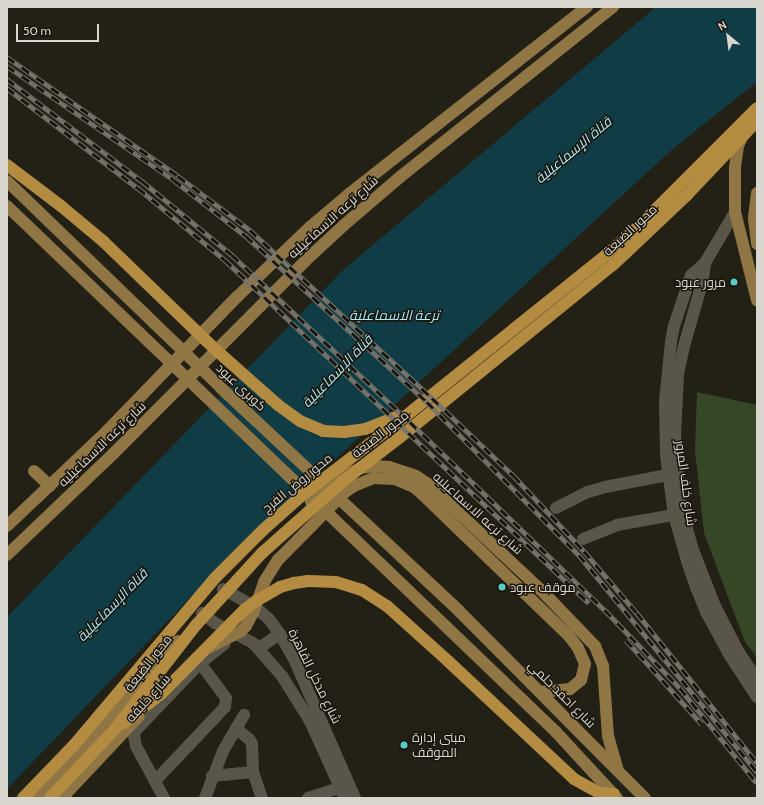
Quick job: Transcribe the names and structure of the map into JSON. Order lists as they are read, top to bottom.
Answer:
{
  "streets": {
    "highway": ["محور الضبعة", "محور روض الفرج"],
    "main road": ["شارع ترعه الاسماعيليه", "كوبرى عبود", "شارع احمد حلمي"],
    "street": ["شارع خلف المرور", "شارع مدخل القاهرة", "شارع خليفه"]
  },
  "crossings": [
    ["شارع ترعه الاسماعيليه", "شارع مدخل القاهرة"],
    ["شارع ترعه الاسماعيليه", "شارع احمد حلمي"],
    ["شارع ترعه الاسماعيليه", "شارع خليفه"],
    ["محور الضبعة", "محور روض الفرج"],
    ["كوبرى عبود", "شارع احمد حلمي"],
    ["شارع مدخل القاهرة", "شارع خليفه"]
  ],
  "water": ["قناة الإسماعيلية", "ترعة الاسماعلية"],
  "places": ["مرور عبود", "موقف عبود", "مبنى إدارة الموقف"],
  "scale_bar": "50 m",
  "north": "top left"
}
